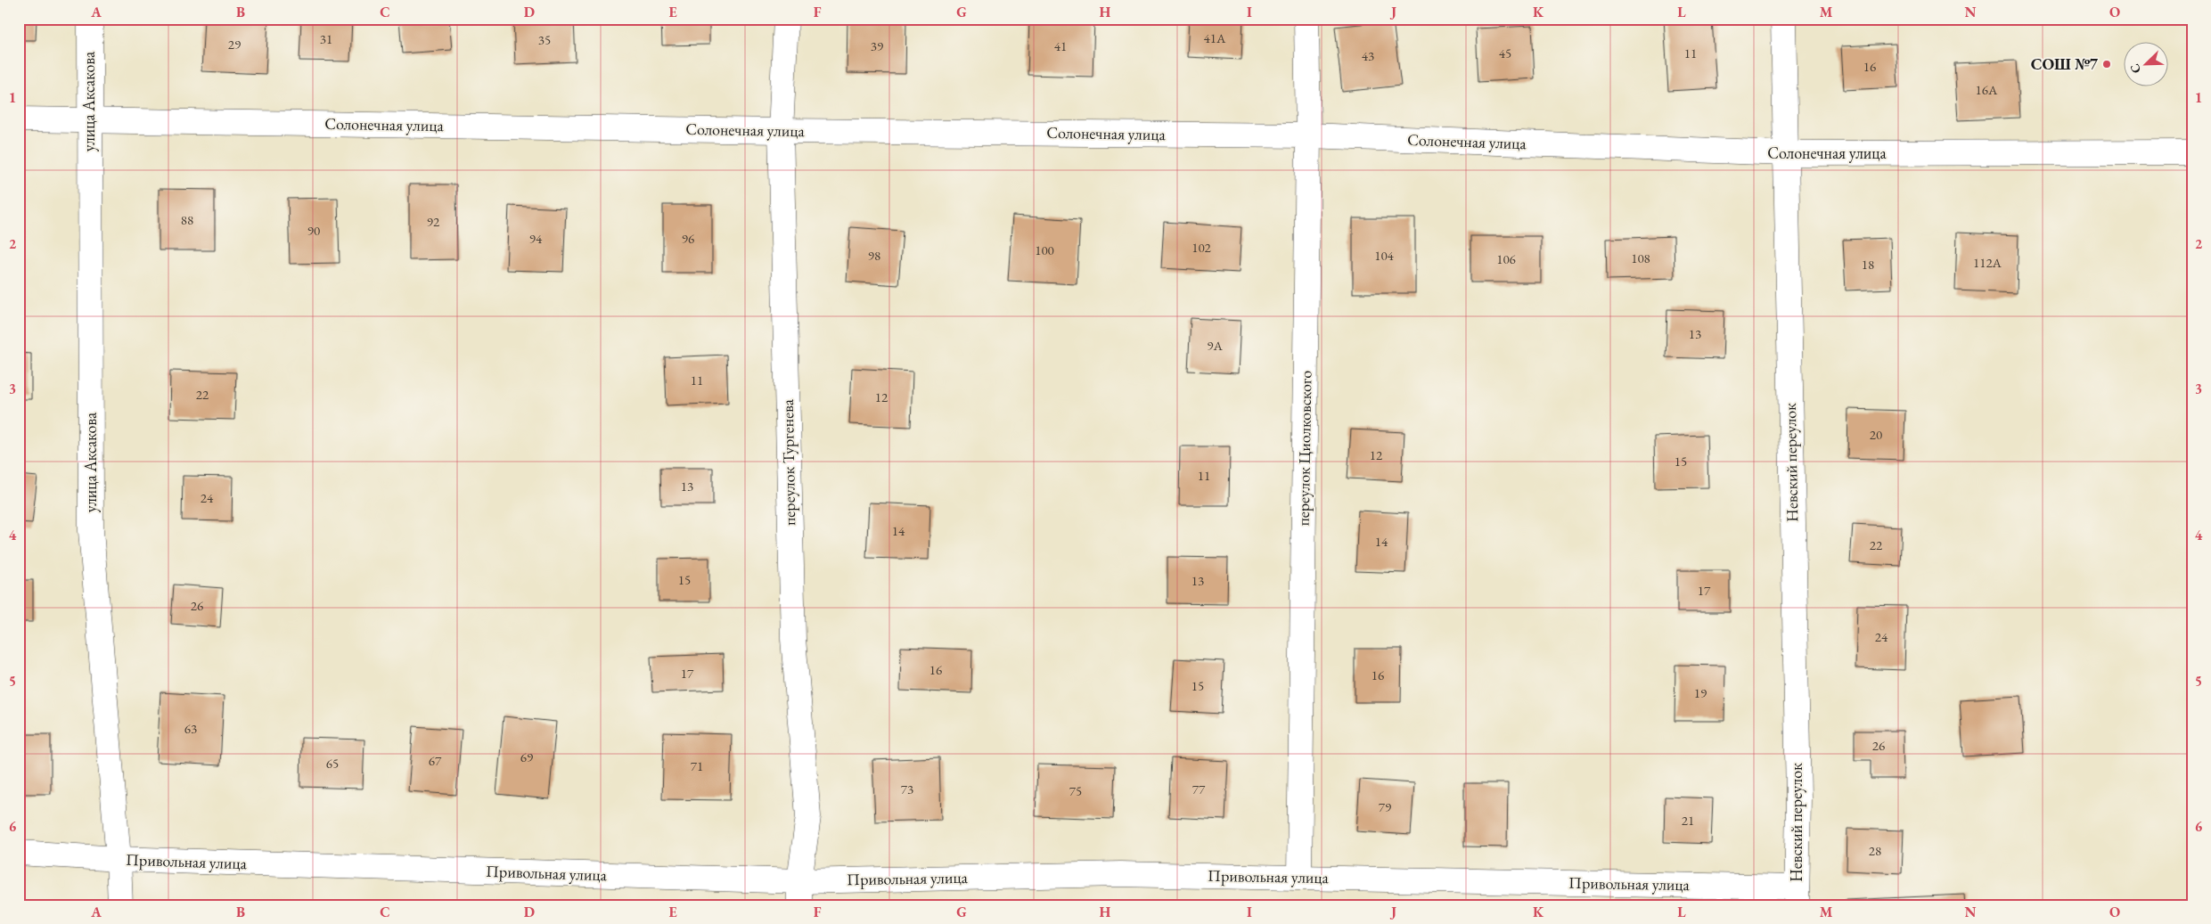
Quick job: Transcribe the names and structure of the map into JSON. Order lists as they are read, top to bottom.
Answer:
{
  "streets": {
    "street": [
      "улица Аксакова",
      "Солонечная улица",
      "переулок Циолковского",
      "переулок Тургенева",
      "Невский переулок",
      "Привольная улица"
    ]
  },
  "crossings": [
    ["улица Аксакова", "Солонечная улица"],
    ["улица Аксакова", "Привольная улица"],
    ["Солонечная улица", "переулок Циолковского"],
    ["Солонечная улица", "переулок Тургенева"],
    ["Солонечная улица", "Невский переулок"],
    ["переулок Циолковского", "Привольная улица"],
    ["переулок Тургенева", "Привольная улица"],
    ["Невский переулок", "Привольная улица"]
  ],
  "places": ["СОШ №7"],
  "house_numbers": [
    "41А",
    "31",
    "35",
    "29",
    "39",
    "41",
    "45",
    "11",
    "43",
    "16",
    "16А",
    "88",
    "92",
    "90",
    "94",
    "96",
    "102",
    "100",
    "98",
    "104",
    "108",
    "106",
    "112А",
    "18",
    "13",
    "9А",
    "11",
    "22",
    "12",
    "20",
    "12",
    "15",
    "11",
    "13",
    "24",
    "14",
    "14",
    "22",
    "15",
    "13",
    "17",
    "26",
    "24",
    "16",
    "17",
    "16",
    "15",
    "19",
    "63",
    "26",
    "69",
    "67",
    "65",
    "71",
    "73",
    "77",
    "75",
    "79",
    "21",
    "28"
  ],
  "north": "bottom left",
  "grid": {
    "columns": [
      "A",
      "B",
      "C",
      "D",
      "E",
      "F",
      "G",
      "H",
      "I",
      "J",
      "K",
      "L",
      "M",
      "N",
      "O"
    ],
    "rows": [
      "1",
      "2",
      "3",
      "4",
      "5",
      "6"
    ]
  }
}
